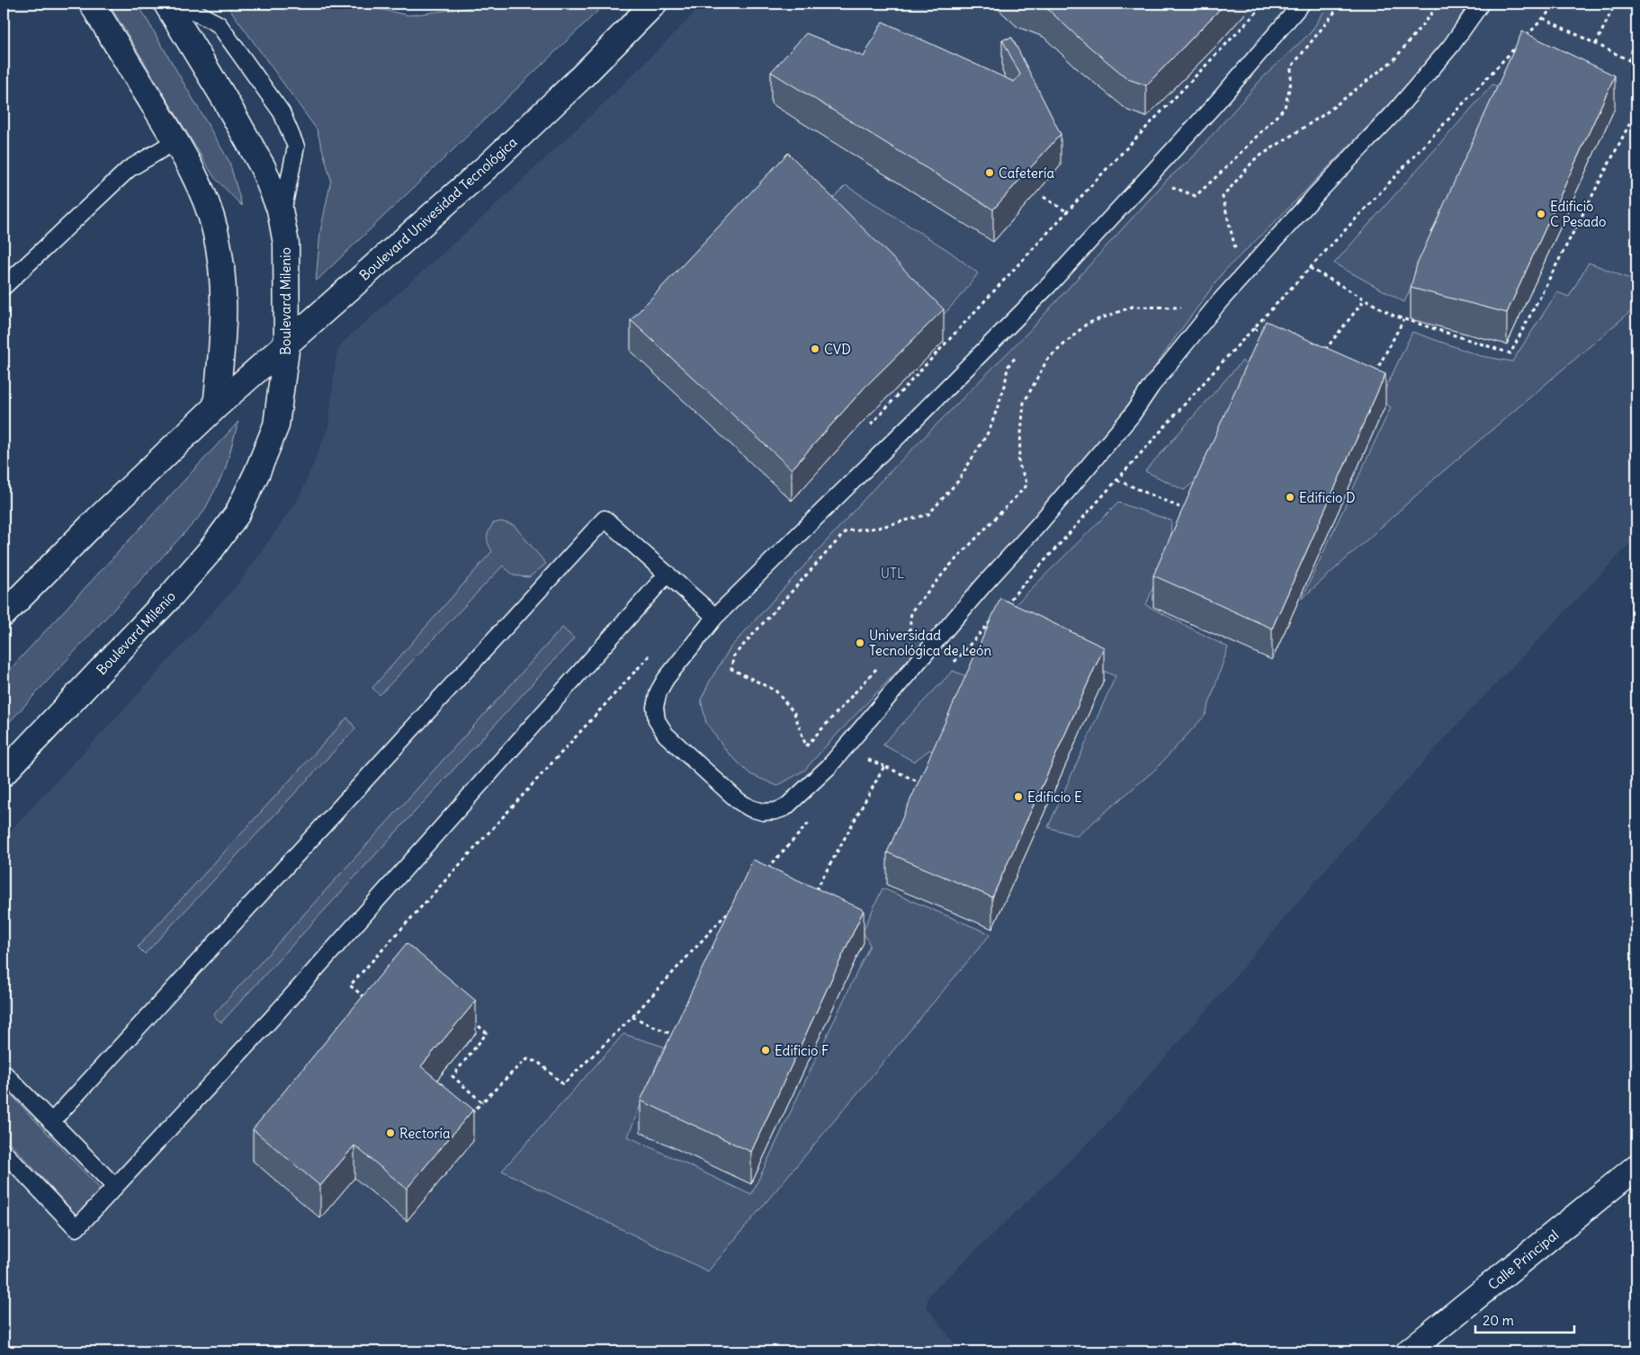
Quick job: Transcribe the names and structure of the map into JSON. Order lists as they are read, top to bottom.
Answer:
{
  "streets": {
    "street": ["Boulevard Univesidad Tecnológica", "Boulevard Milenio", "Calle Principal"]
  },
  "crossings": [
    ["Boulevard Univesidad Tecnológica", "Boulevard Milenio"]
  ],
  "parks": ["UTL"],
  "places": [
    "Cafetería",
    "Edificio C Pesado",
    "CVD",
    "Edificio D",
    "Universidad Tecnológica de León",
    "Edificio E",
    "Edificio F",
    "Rectoría"
  ],
  "scale_bar": "20 m"
}
